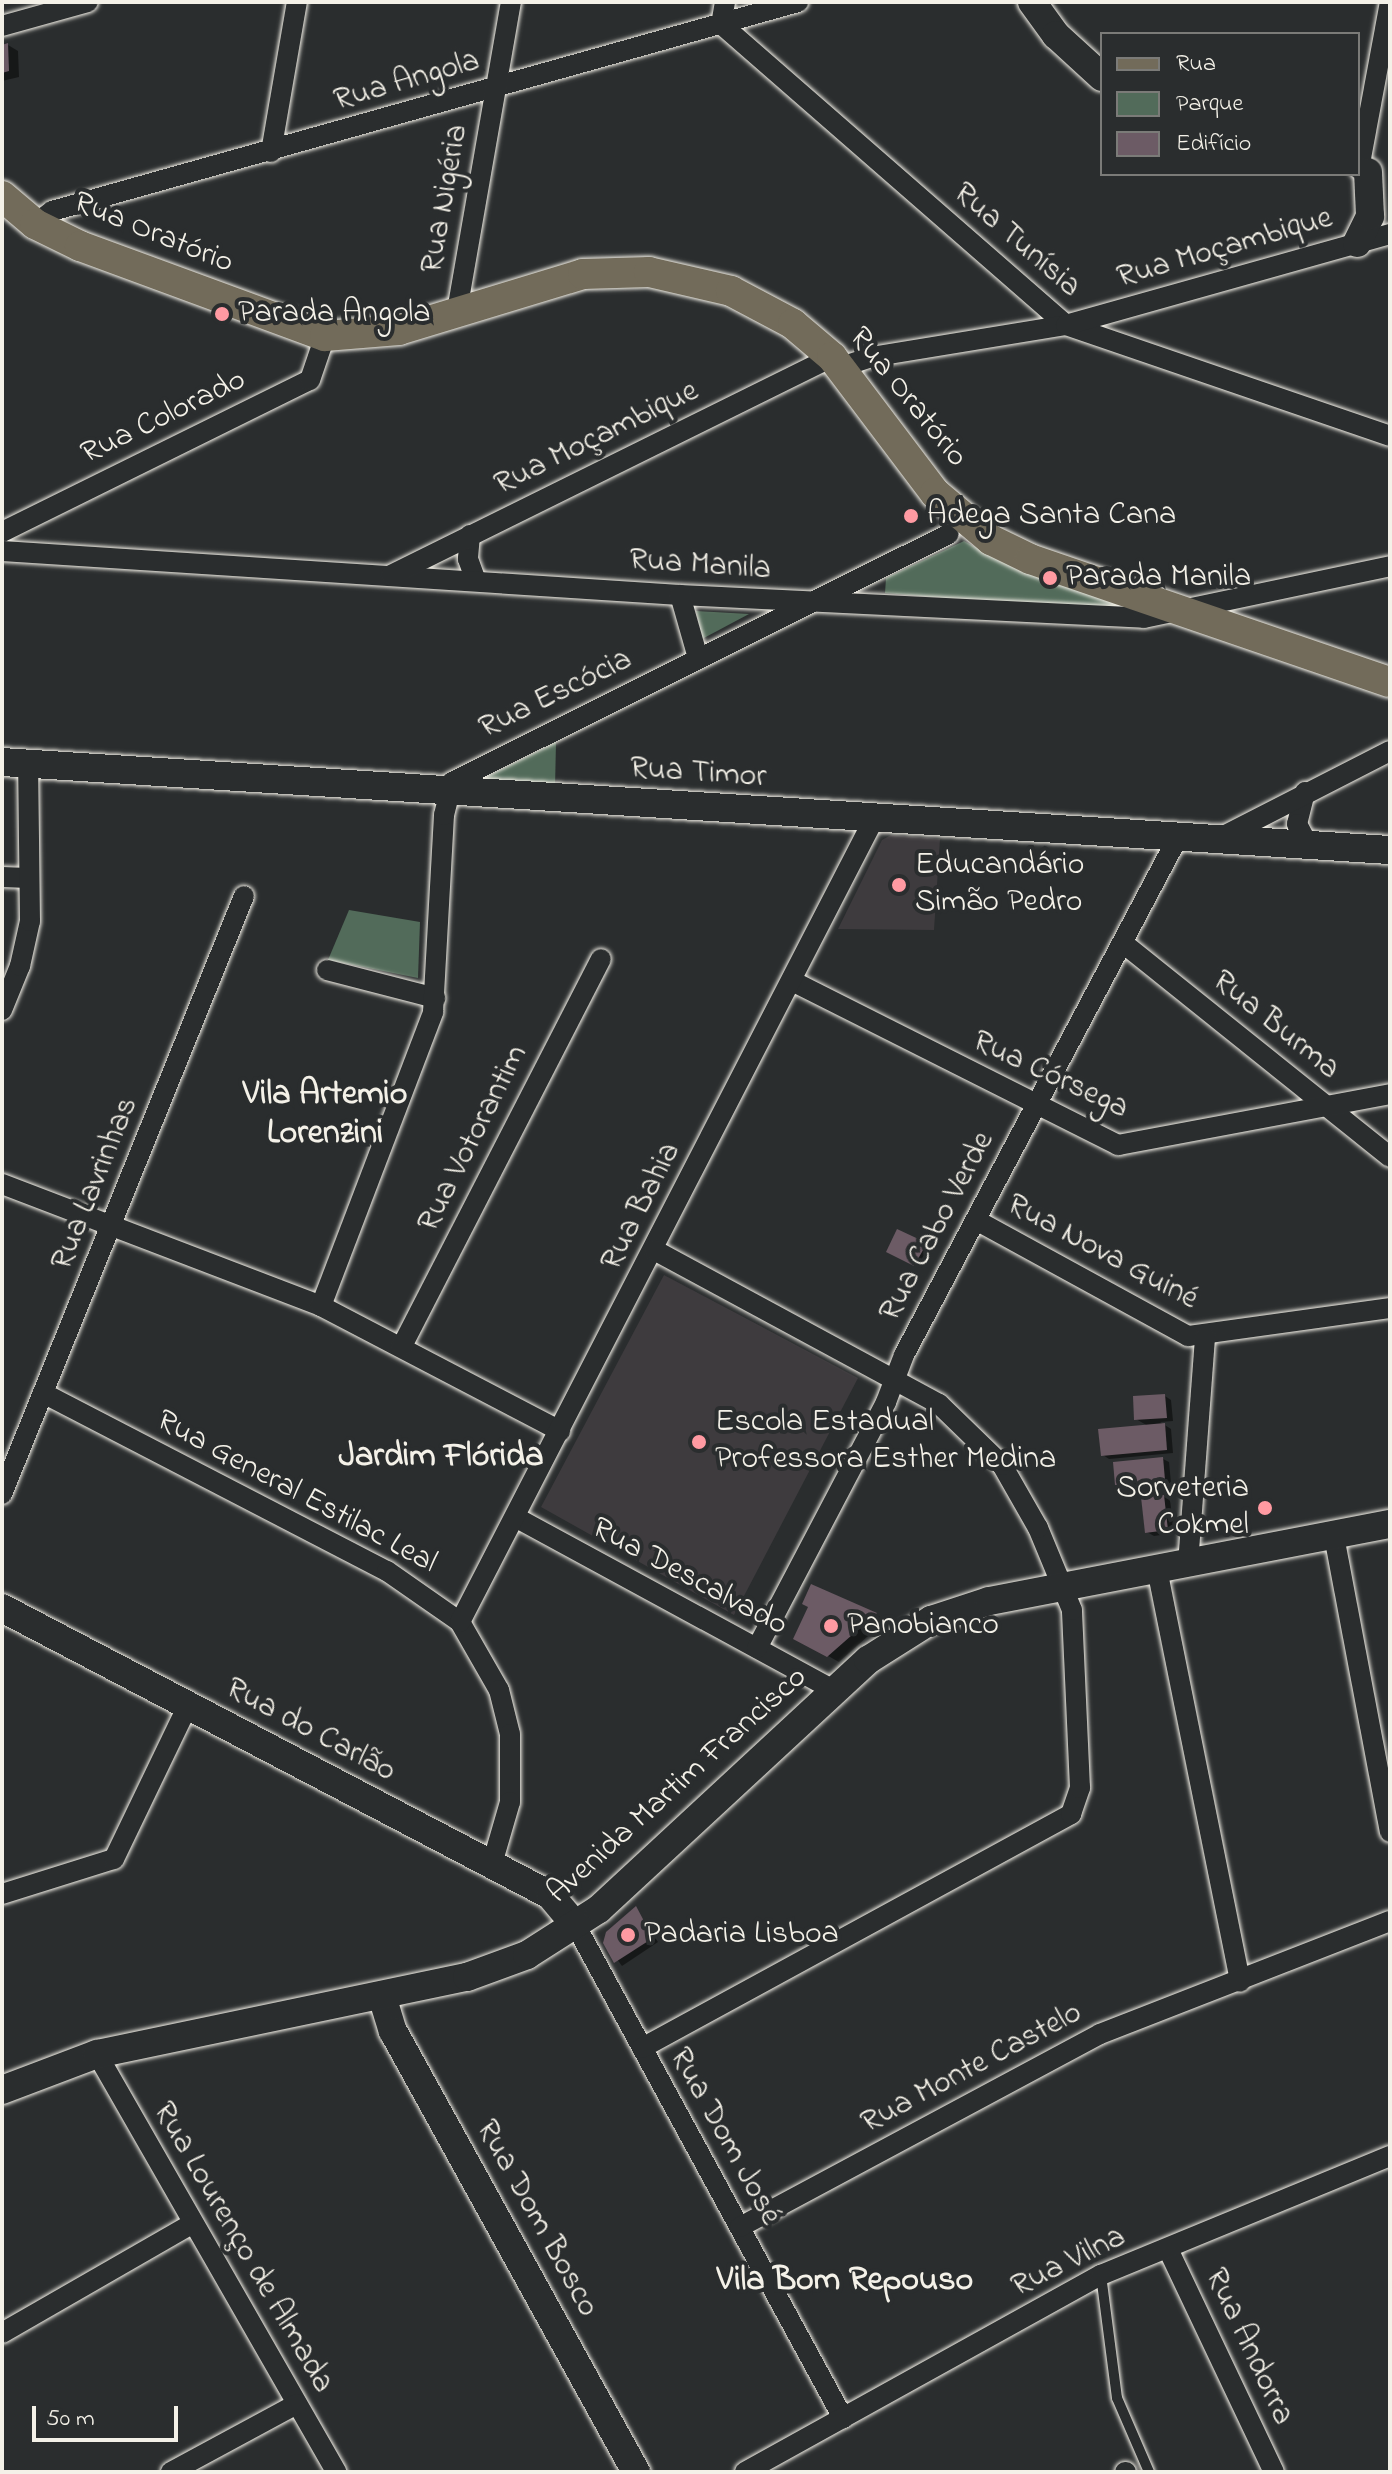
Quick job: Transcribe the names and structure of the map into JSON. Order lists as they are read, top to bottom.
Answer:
{
  "streets": {
    "main road": ["Rua Oratório"],
    "street": [
      "Rua Angola",
      "Rua Nigéria",
      "Rua Tunísia",
      "Rua Moçambique",
      "Rua Colorado",
      "Rua Manila",
      "Rua Escócia",
      "Rua Timor",
      "Rua Burma",
      "Rua Córsega",
      "Rua Votorantim",
      "Rua Lavrinhas",
      "Rua Bahia",
      "Rua Cabo Verde",
      "Rua Nova Guiné",
      "Rua General Estilac Leal",
      "Rua Descalvado",
      "Rua do Carlão",
      "Avenida Martim Francisco",
      "Rua Monte Castelo",
      "Rua Dom José",
      "Rua Dom Bosco",
      "Rua Lourenço de Almada",
      "Rua Vilna",
      "Rua Andorra"
    ]
  },
  "crossings": [
    ["Rua Angola", "Rua Nigéria"],
    ["Rua Angola", "Rua Oratório"],
    ["Rua Angola", "Rua Tunísia"],
    ["Rua Nigéria", "Rua Oratório"],
    ["Rua Oratório", "Rua Moçambique"],
    ["Rua Oratório", "Rua Colorado"],
    ["Rua Oratório", "Rua Manila"],
    ["Rua Tunísia", "Rua Moçambique"],
    ["Rua Moçambique", "Rua Manila"],
    ["Rua Manila", "Rua Escócia"],
    ["Rua Escócia", "Rua Timor"],
    ["Rua Timor", "Rua Bahia"],
    ["Rua Timor", "Rua Cabo Verde"],
    ["Rua Burma", "Rua Córsega"],
    ["Rua Burma", "Rua Cabo Verde"],
    ["Rua Córsega", "Rua Bahia"],
    ["Rua Córsega", "Rua Cabo Verde"],
    ["Rua Lavrinhas", "Rua General Estilac Leal"],
    ["Rua Bahia", "Rua General Estilac Leal"],
    ["Rua Bahia", "Rua Descalvado"],
    ["Rua Cabo Verde", "Rua Nova Guiné"],
    ["Rua Cabo Verde", "Rua Descalvado"],
    ["Rua General Estilac Leal", "Rua do Carlão"],
    ["Rua Descalvado", "Avenida Martim Francisco"],
    ["Rua do Carlão", "Avenida Martim Francisco"],
    ["Rua do Carlão", "Rua Dom José"],
    ["Avenida Martim Francisco", "Rua Dom José"],
    ["Avenida Martim Francisco", "Rua Dom Bosco"],
    ["Avenida Martim Francisco", "Rua Lourenço de Almada"],
    ["Rua Monte Castelo", "Rua Dom José"],
    ["Rua Dom José", "Rua Vilna"],
    ["Rua Vilna", "Rua Andorra"]
  ],
  "districts": ["Vila Artemio Lorenzini", "Jardim Flórida", "Vila Bom Repouso"],
  "places": [
    "Parada Angola",
    "Adega Santa Cana",
    "Parada Manila",
    "Educandário Simão Pedro",
    "Escola Estadual Professora Esther Medina",
    "Sorveteria Cokmel",
    "Panobianco",
    "Padaria Lisboa"
  ],
  "legend": ["Rua", "Parque", "Edifício"],
  "scale_bar": "50 m"
}
